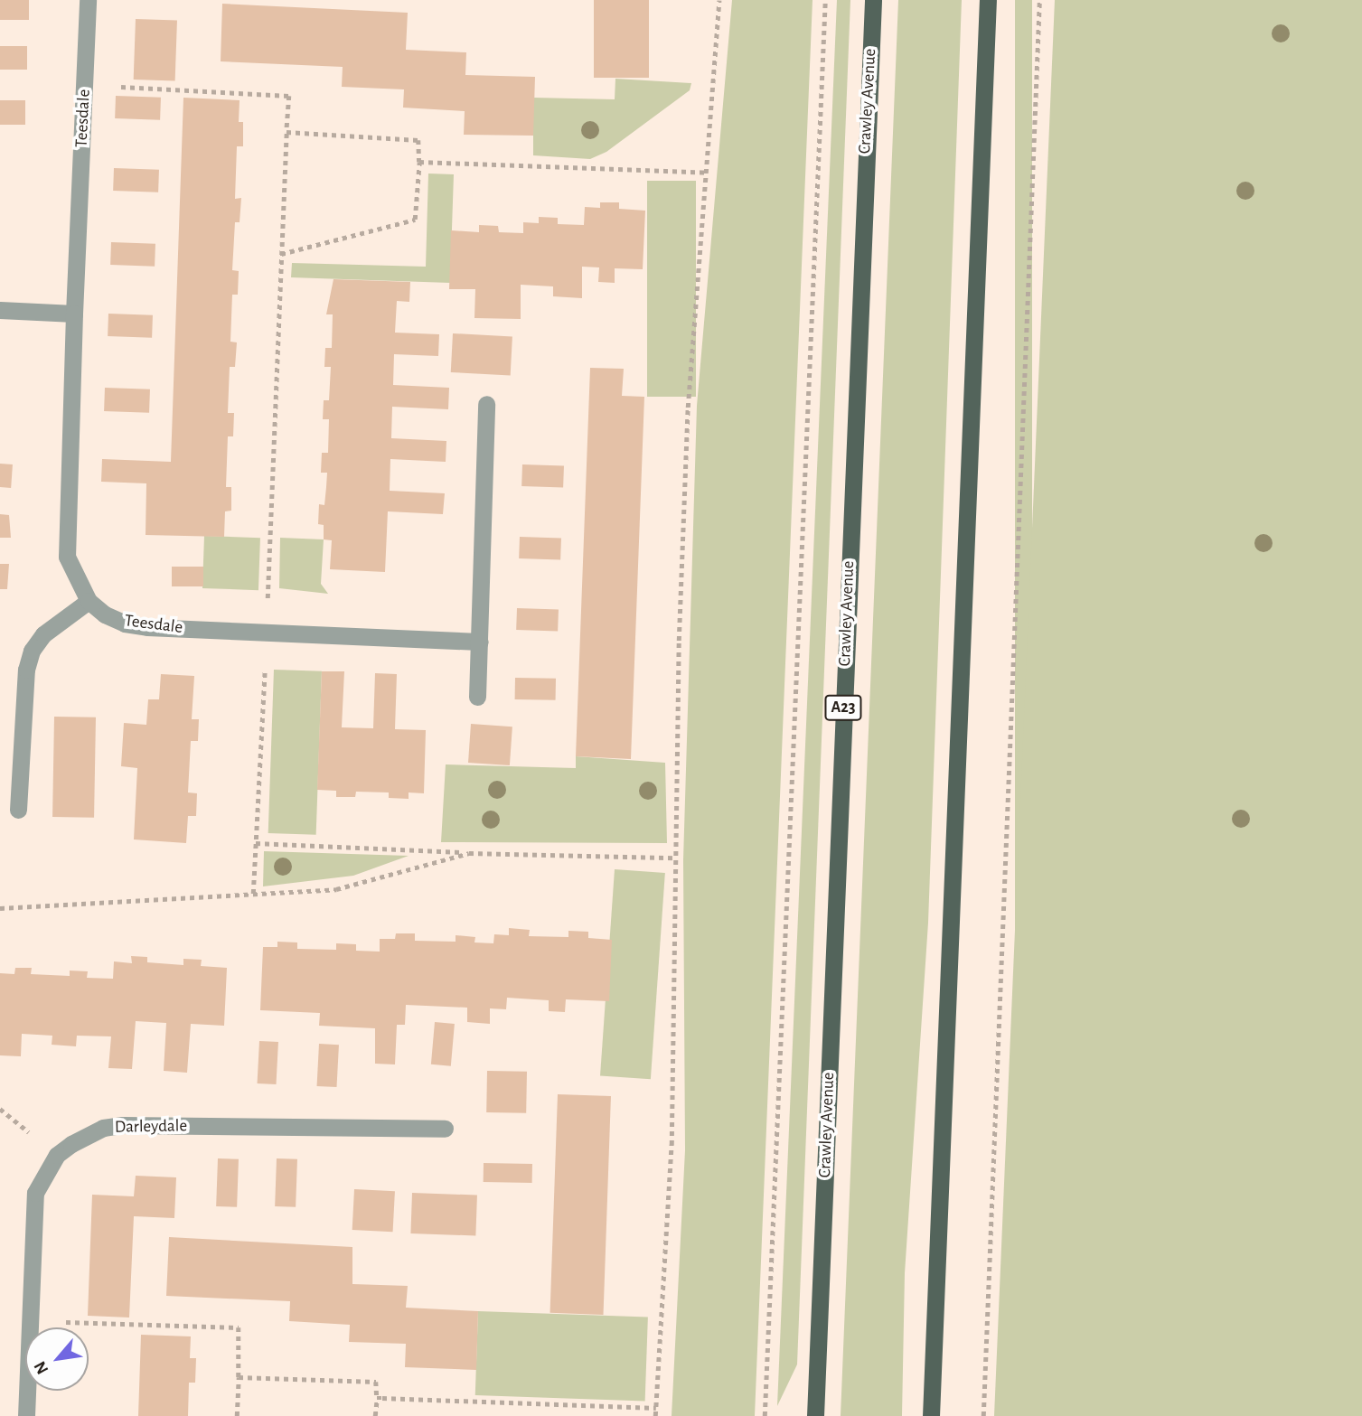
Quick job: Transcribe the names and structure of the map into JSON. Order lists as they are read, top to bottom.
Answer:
{
  "streets": {
    "main road": ["Crawley Avenue", "A23"],
    "street": ["Teesdale", "Darleydale"]
  },
  "north": "bottom left"
}
